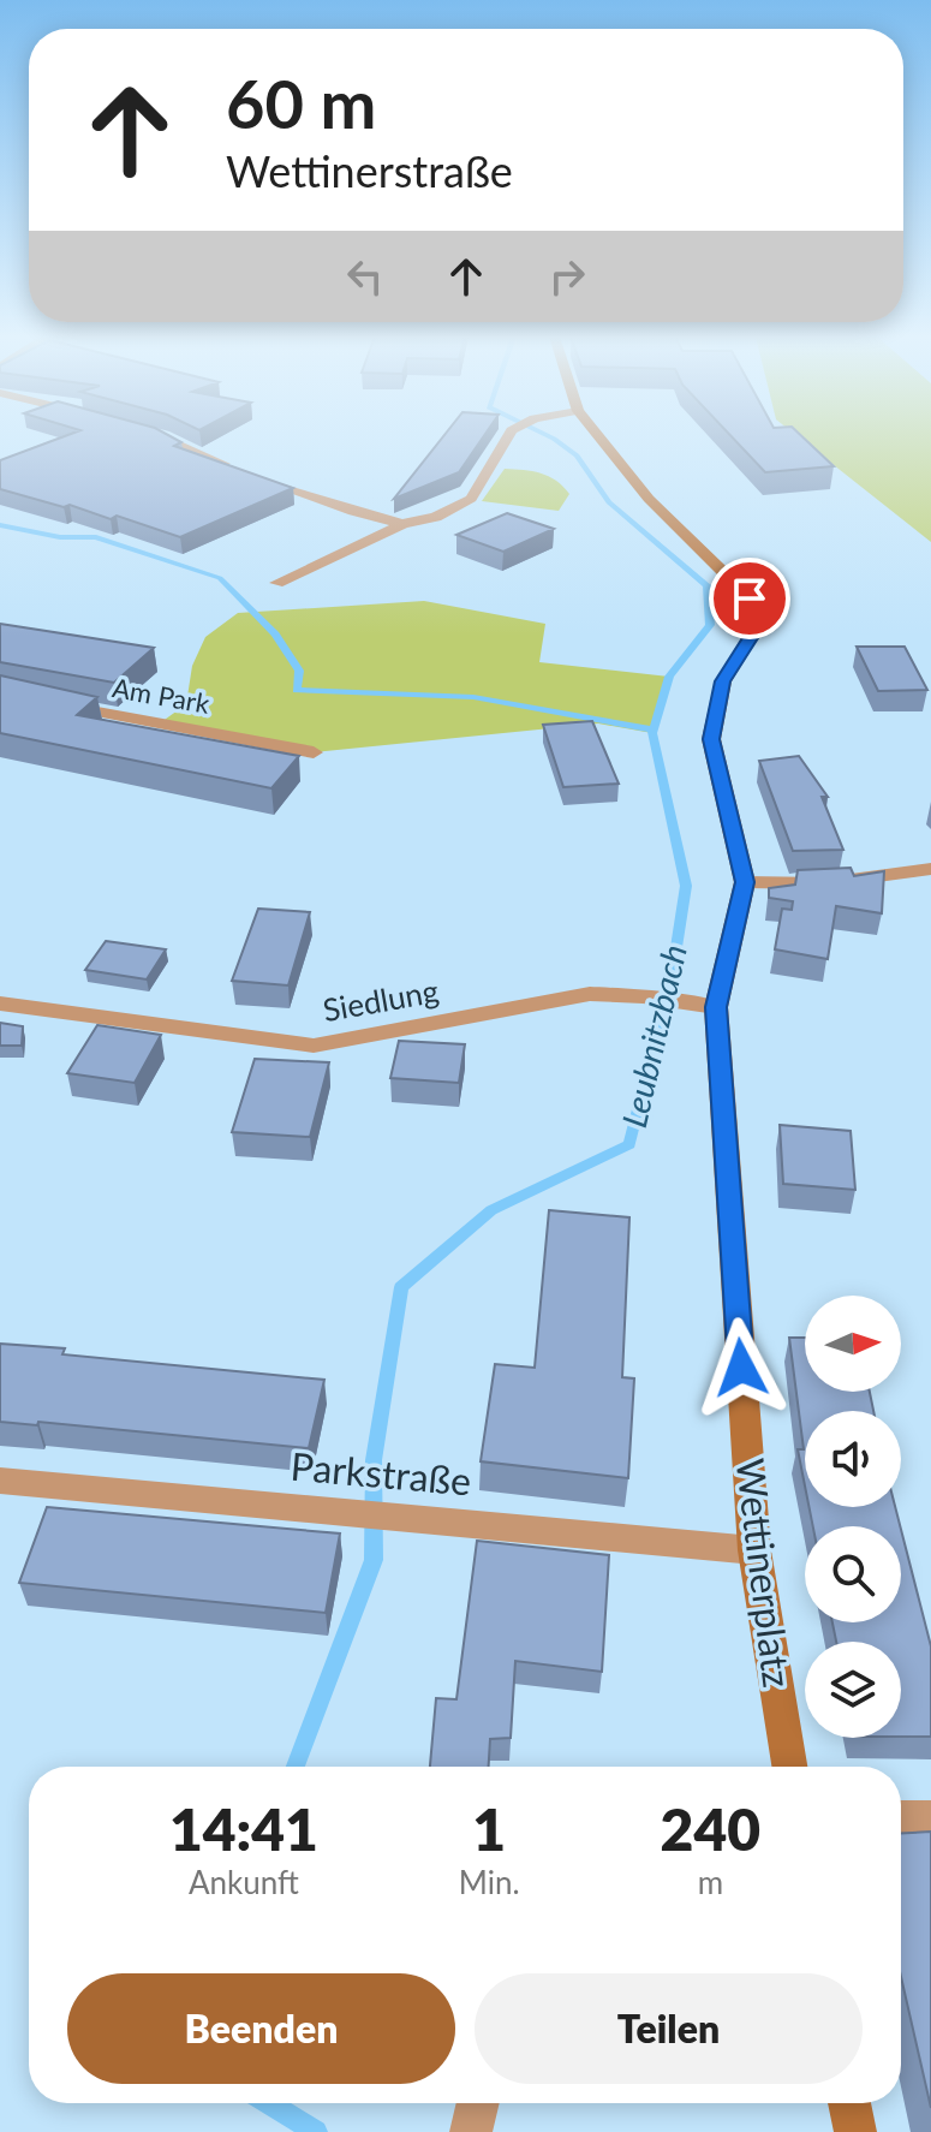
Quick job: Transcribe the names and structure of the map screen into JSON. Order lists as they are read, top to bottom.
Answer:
{
  "streets": {
    "street": [
      "Am Park",
      "Siedlung",
      "Parkstraße",
      "Wettinerplatz"
    ]
  },
  "crossings": [
    ["Siedlung", "Wettinerplatz"],
    ["Parkstraße", "Wettinerplatz"]
  ],
  "water": ["Leubnitzbach"],
  "north": "right",
  "page": {
    "turn": ["60 m", "Wettinerstraße"],
    "eta": [
      "14:41",
      "Ankunft",
      "1",
      "Min.",
      "240",
      "m"
    ],
    "buttons": ["Beenden", "Teilen"]
  }
}
